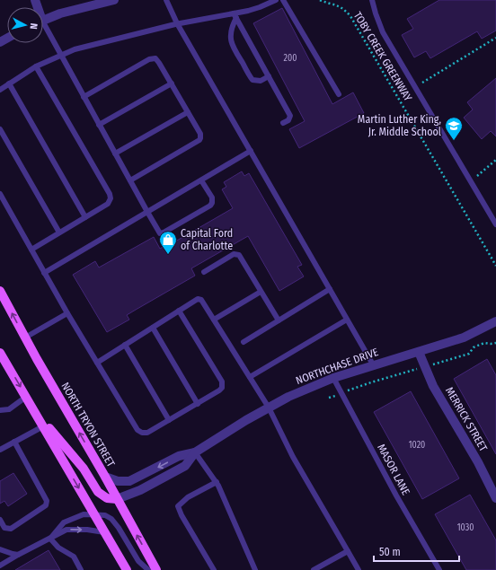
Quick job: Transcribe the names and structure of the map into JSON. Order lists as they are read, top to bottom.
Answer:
{
  "streets": {
    "main road": ["NORTH TRYON STREET"],
    "street": ["NORTHCHASE DRIVE", "MERRICK STREET"],
    "lane": ["MASOR LANE"],
    "path": ["TOBY CREEK GREENWAY"]
  },
  "crossings": [
    ["NORTHCHASE DRIVE", "MERRICK STREET"],
    ["NORTHCHASE DRIVE", "NORTH TRYON STREET"],
    ["NORTHCHASE DRIVE", "MASOR LANE"]
  ],
  "places": {
    "school or university": ["Martin Luther King, Jr. Middle School"],
    "shop": ["Capital Ford of Charlotte"]
  },
  "house_numbers": ["200", "1020", "1030"],
  "scale_bar": "50 m",
  "north": "right"
}
